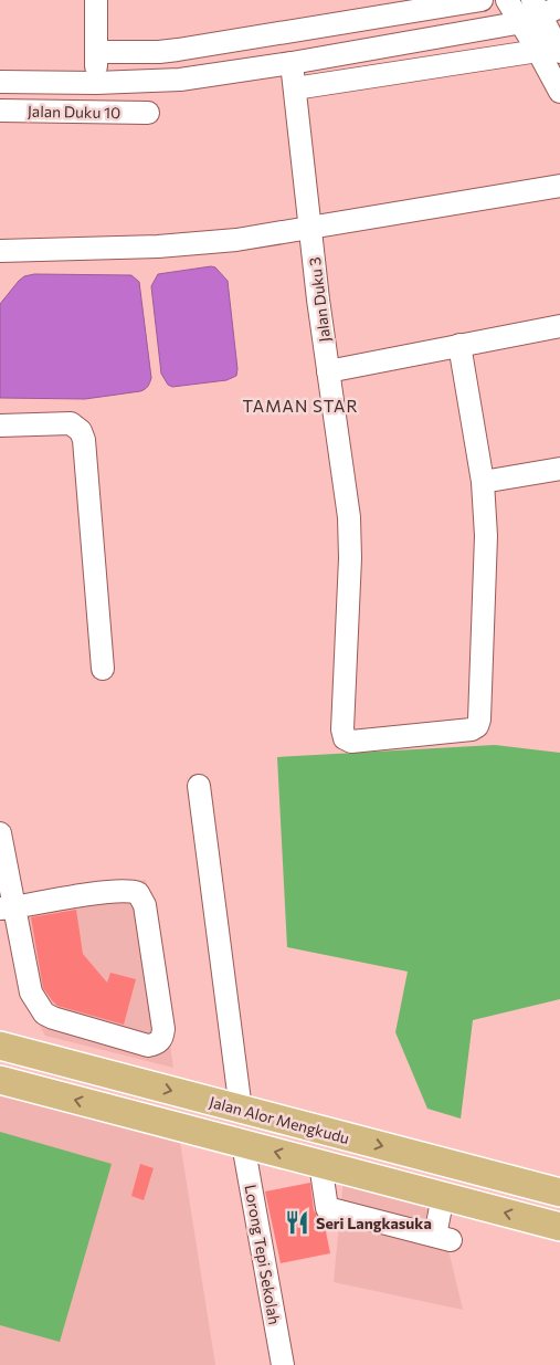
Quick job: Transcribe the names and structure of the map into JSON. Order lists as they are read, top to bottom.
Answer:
{
  "streets": {
    "main road": ["Jalan Alor Mengkudu"],
    "street": ["Jalan Duku 10", "Jalan Duku 3", "Lorong Tepi Sekolah"]
  },
  "districts": ["TAMAN STAR"],
  "places": {
    "restaurant": ["Seri Langkasuka"]
  }
}
